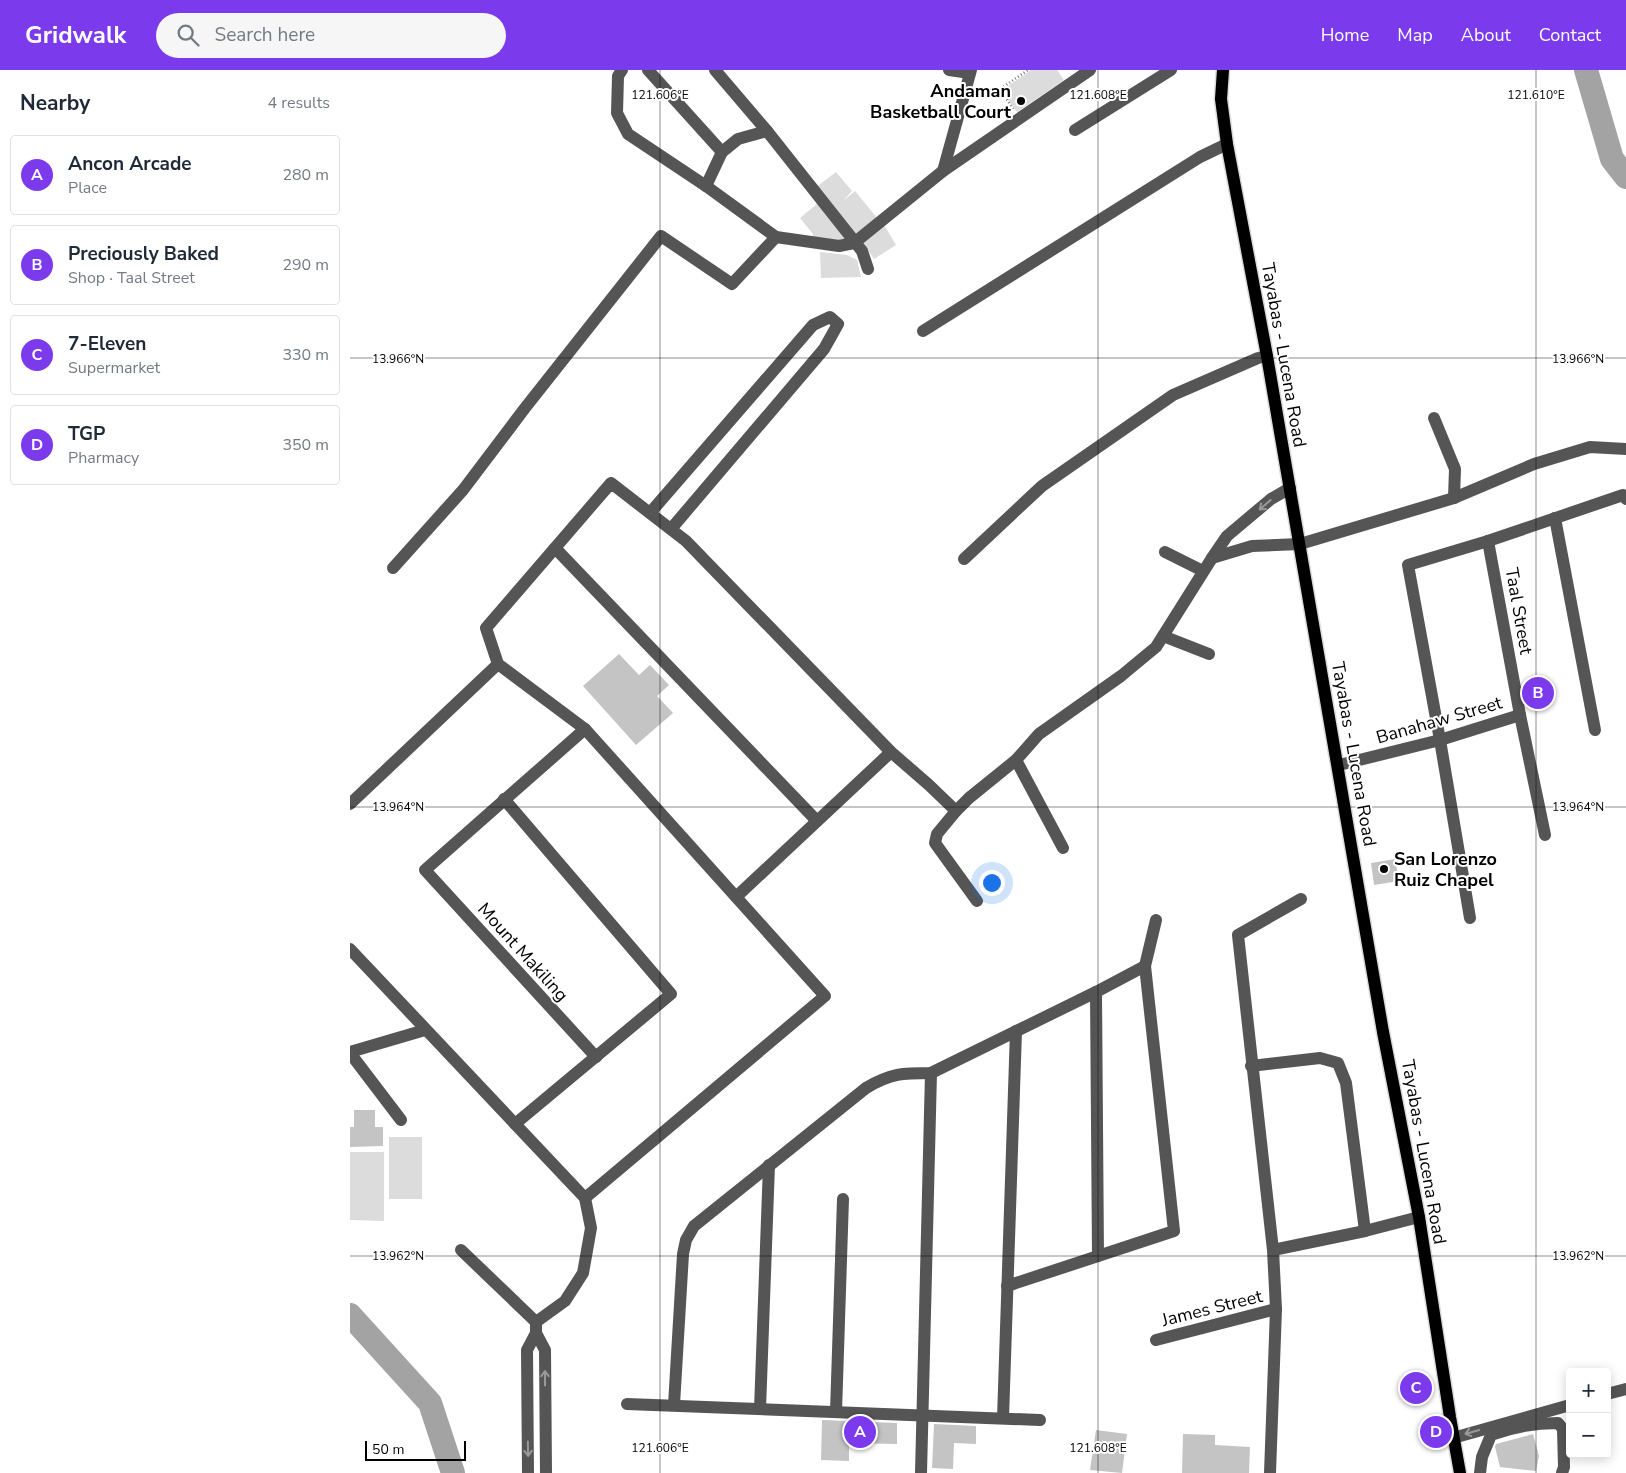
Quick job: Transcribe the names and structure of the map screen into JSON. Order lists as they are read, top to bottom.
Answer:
{
  "streets": {
    "main road": ["Tayabas - Lucena Road"],
    "street": [
      "Taal Street",
      "Banahaw Street",
      "Mount Makiling",
      "James Street"
    ]
  },
  "crossings": [
    ["Tayabas - Lucena Road", "Banahaw Street"],
    ["Taal Street", "Banahaw Street"]
  ],
  "places": ["Andaman Basketball Court", "San Lorenzo Ruiz Chapel"],
  "scale_bar": "50 m",
  "page": {
    "header": "Gridwalk",
    "search": "Search here",
    "nav": [
      "Home",
      "Map",
      "About",
      "Contact"
    ],
    "heading": ["Nearby", "4 results"],
    "list": [
      {
        "mark": "A",
        "name": "Ancon Arcade",
        "note": "Place",
        "value": "280 m"
      },
      {
        "mark": "B",
        "name": "Preciously Baked",
        "note": "Shop · Taal Street",
        "value": "290 m"
      },
      {
        "mark": "C",
        "name": "7-Eleven",
        "note": "Supermarket",
        "value": "330 m"
      },
      {
        "mark": "D",
        "name": "TGP",
        "note": "Pharmacy",
        "value": "350 m"
      }
    ],
    "pins": [
      "B",
      "C",
      "A",
      "D"
    ],
    "map_buttons": ["+", "−"],
    "scale": "50 m"
  },
  "coordinates": [
    "121.606°E",
    "121.608°E",
    "121.610°E",
    "13.966°N",
    "13.964°N",
    "13.962°N"
  ]
}
